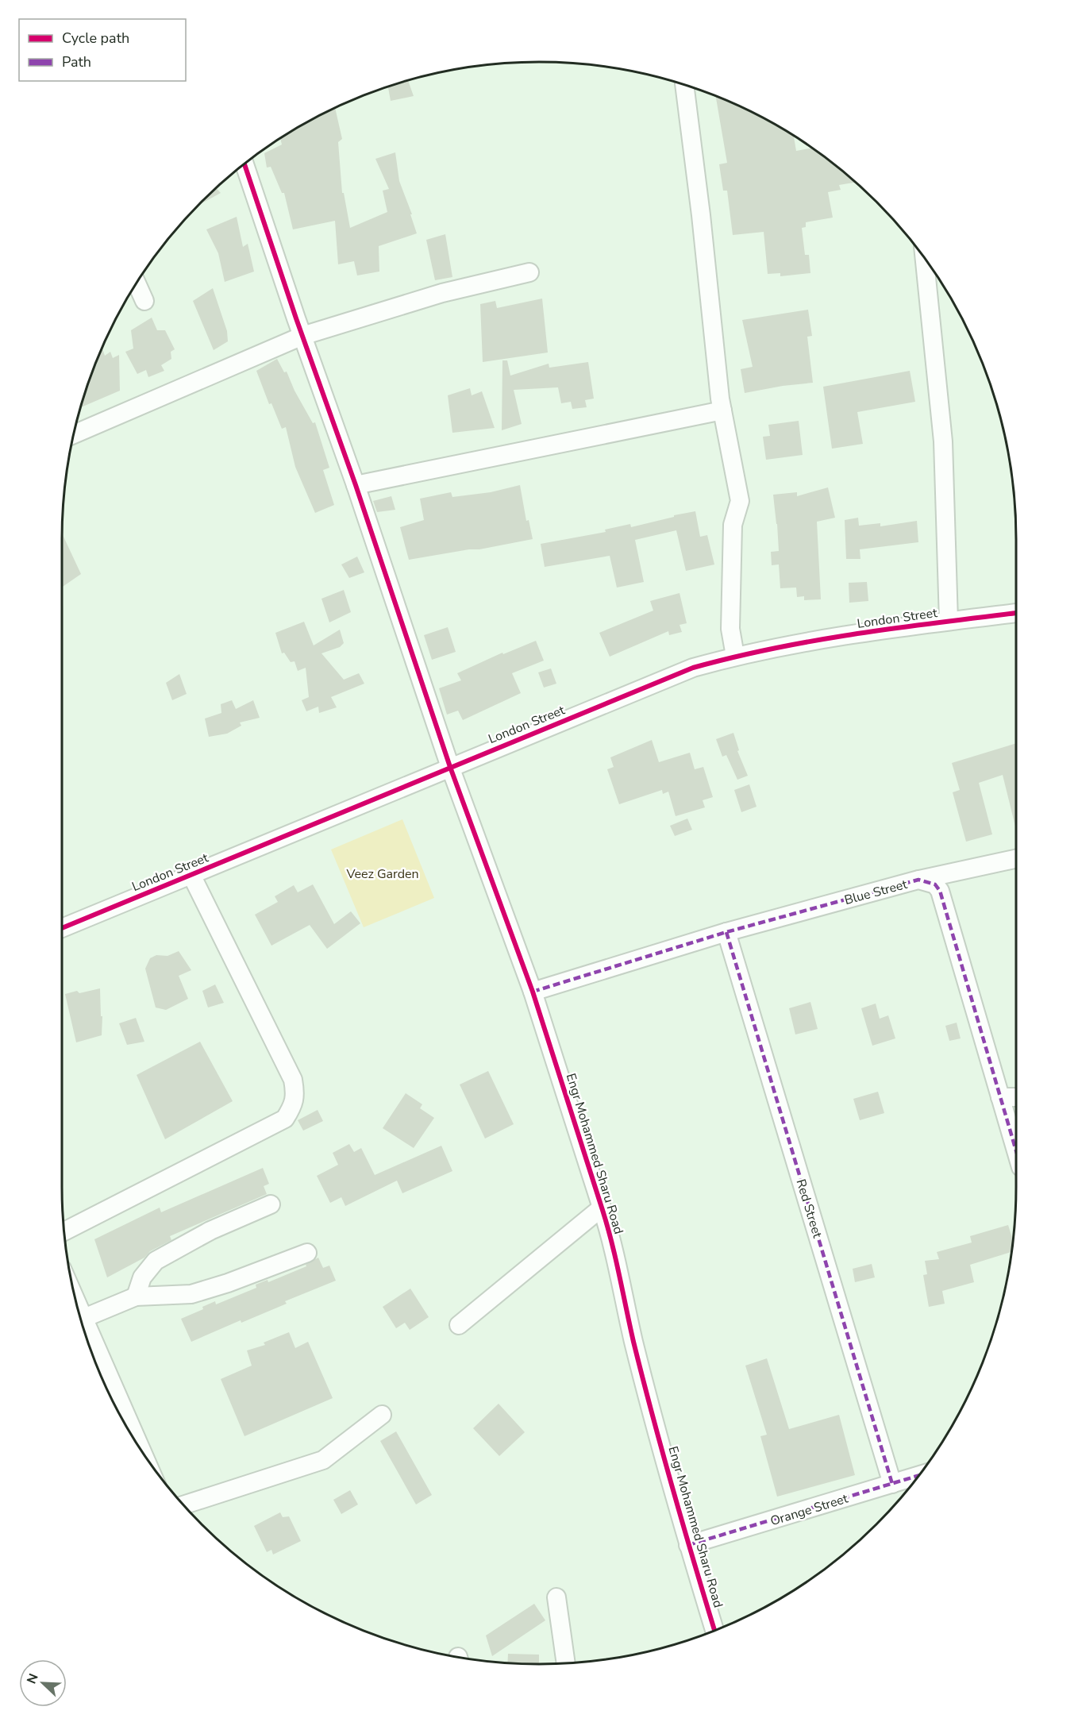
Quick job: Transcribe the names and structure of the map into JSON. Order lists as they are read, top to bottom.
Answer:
{
  "streets": {
    "street": [
      "London Street",
      "Blue Street",
      "Engr Mohammed Sharu Road",
      "Red Street",
      "Orange Street"
    ]
  },
  "crossings": [
    ["London Street", "Engr Mohammed Sharu Road"],
    ["Blue Street", "Engr Mohammed Sharu Road"],
    ["Blue Street", "Red Street"],
    ["Engr Mohammed Sharu Road", "Orange Street"],
    ["Red Street", "Orange Street"]
  ],
  "parks": ["Veez Garden"],
  "legend": ["Cycle path", "Path"],
  "north": "top left"
}
